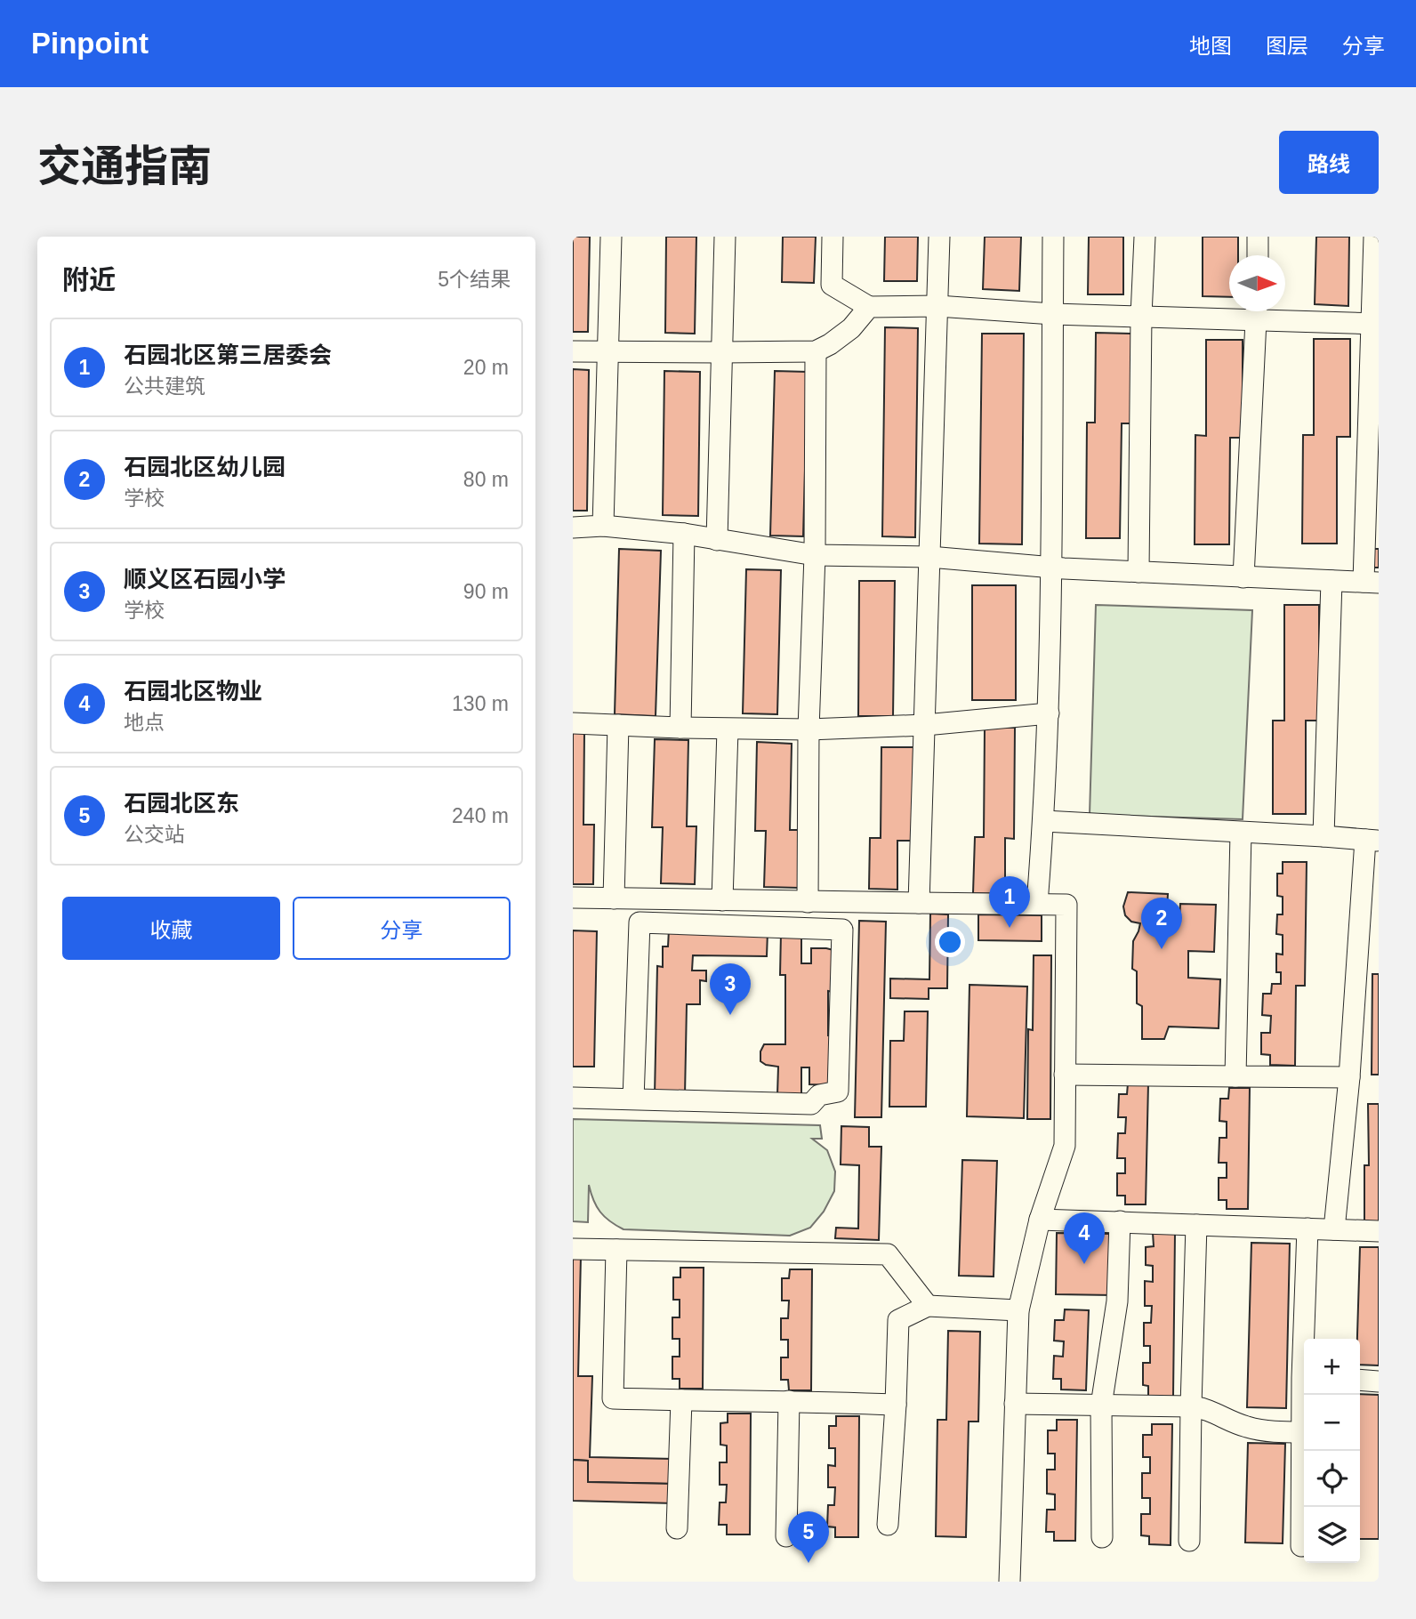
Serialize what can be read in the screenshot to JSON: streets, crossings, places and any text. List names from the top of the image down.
{
  "north": "right",
  "page": {
    "header": "Pinpoint",
    "nav": ["地图", "图层", "分享"],
    "title": "交通指南",
    "buttons": [
      "路线",
      ["收藏", "分享"]
    ],
    "heading": ["附近", "5个结果"],
    "list": [
      {
        "mark": "1",
        "name": "石园北区第三居委会",
        "note": "公共建筑",
        "value": "20 m"
      },
      {
        "mark": "2",
        "name": "石园北区幼儿园",
        "note": "学校",
        "value": "80 m"
      },
      {
        "mark": "3",
        "name": "顺义区石园小学",
        "note": "学校",
        "value": "90 m"
      },
      {
        "mark": "4",
        "name": "石园北区物业",
        "note": "地点",
        "value": "130 m"
      },
      {
        "mark": "5",
        "name": "石园北区东",
        "note": "公交站",
        "value": "240 m"
      }
    ],
    "pins": [
      "1",
      "2",
      "3",
      "4",
      "5"
    ],
    "map_buttons": ["+", "−"]
  }
}
